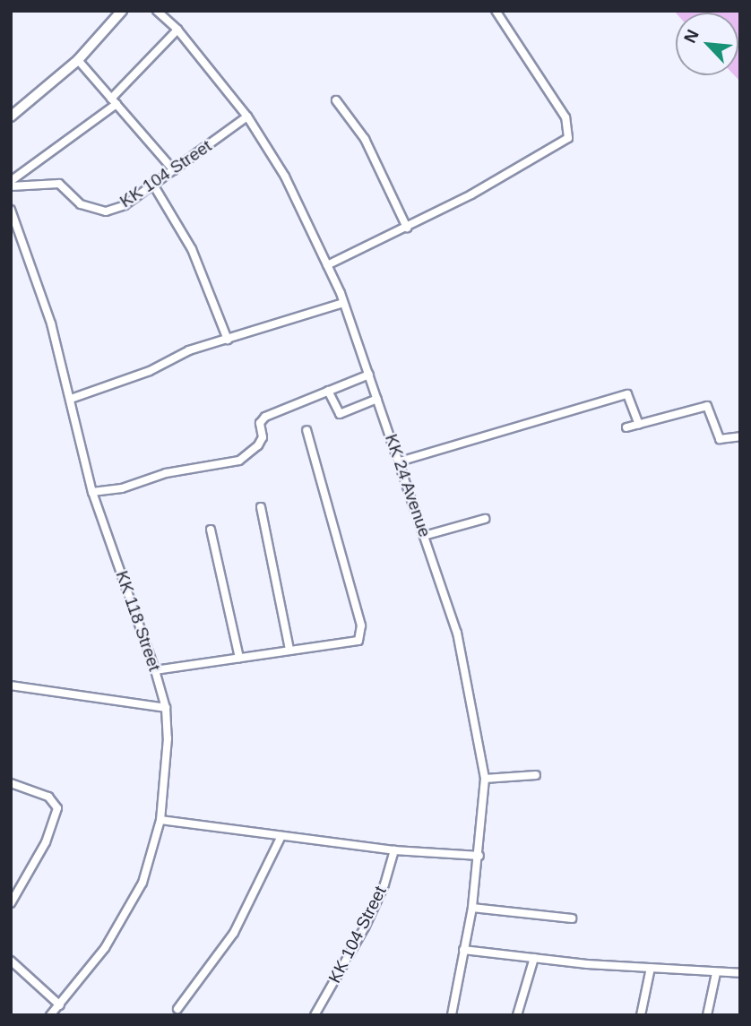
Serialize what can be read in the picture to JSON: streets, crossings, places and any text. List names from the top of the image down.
{
  "streets": {
    "street": ["KK 104 Street", "KK 24 Avenue", "KK 118 Street"]
  },
  "crossings": [
    ["KK 104 Street", "KK 24 Avenue"]
  ],
  "north": "top left"
}
